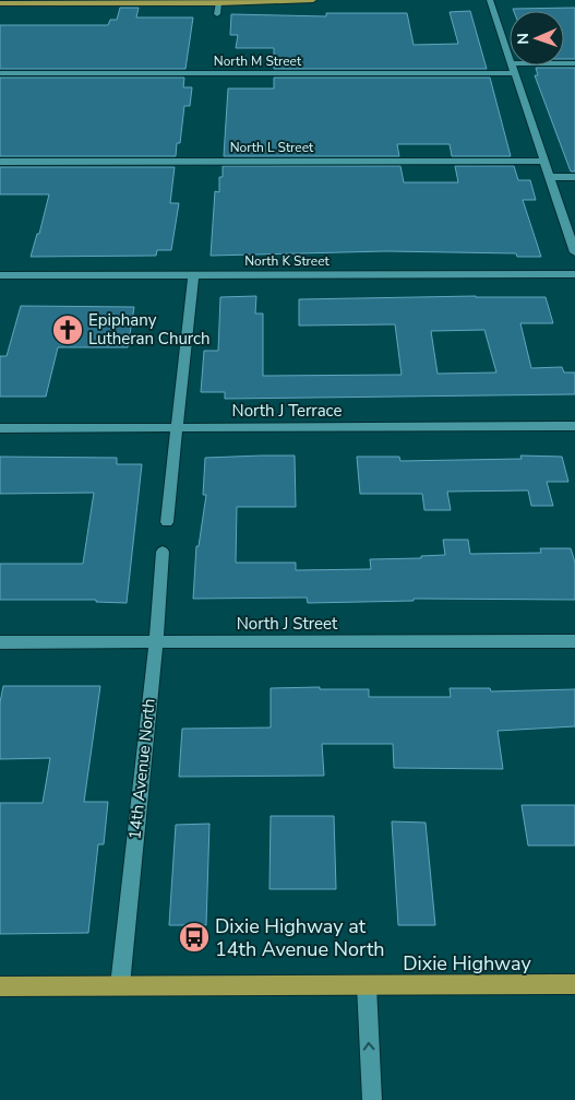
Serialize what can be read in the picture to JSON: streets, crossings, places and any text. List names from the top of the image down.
{
  "streets": {
    "main road": ["Dixie Highway"],
    "street": [
      "North M Street",
      "North L Street",
      "North K Street",
      "North J Terrace",
      "North J Street",
      "14th Avenue North"
    ]
  },
  "crossings": [
    ["North J Street", "14th Avenue North"],
    ["14th Avenue North", "Dixie Highway"]
  ],
  "places": {
    "church": ["Epiphany Lutheran Church"],
    "bus stop": ["Dixie Highway at 14th Avenue North"]
  },
  "north": "left"
}
